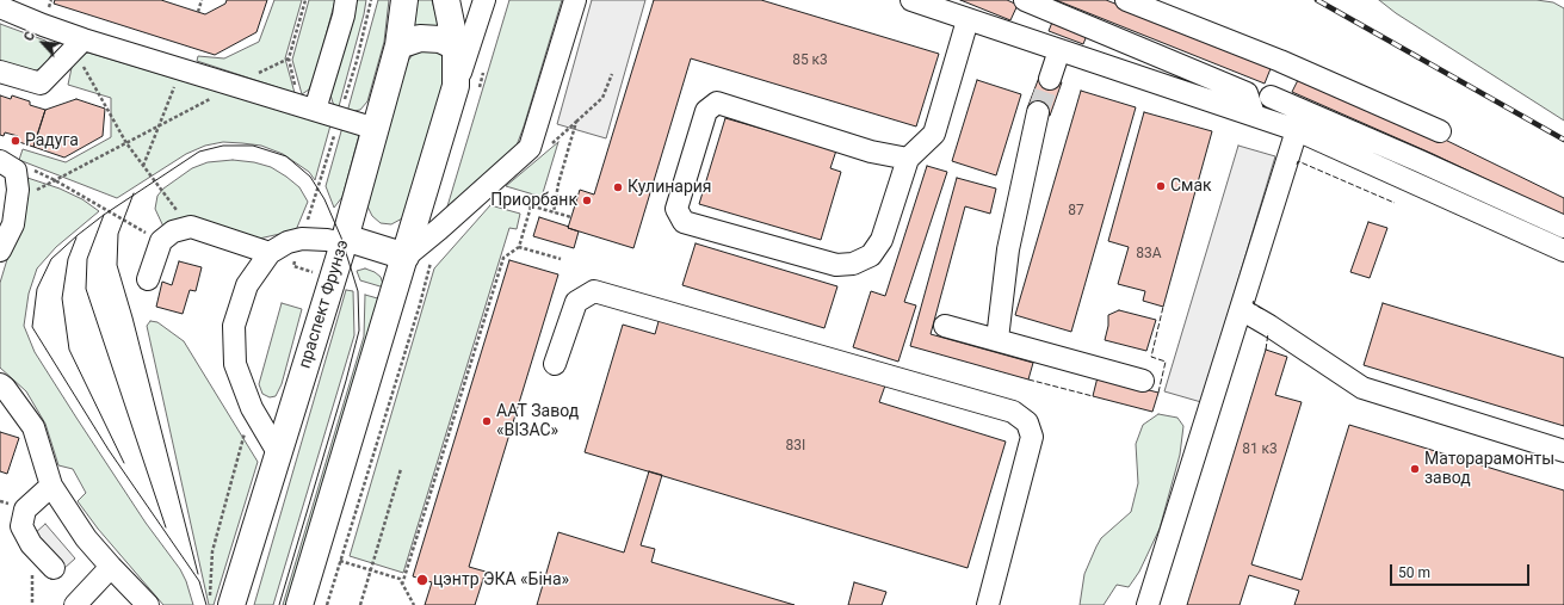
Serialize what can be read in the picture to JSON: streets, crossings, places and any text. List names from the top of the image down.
{
  "streets": {
    "main road": ["праспект Фрунзэ"]
  },
  "places": [
    "Радуга",
    "Смак",
    "Кулинария",
    "Приорбанк",
    "ААТ Завод «ВІЗАС»",
    "Маторарамонты завод",
    "цэнтр ЭКА «Біна»"
  ],
  "house_numbers": [
    "85 к3",
    "87",
    "83А",
    "83І",
    "81 к3"
  ],
  "scale_bar": "50 m",
  "north": "top left"
}
